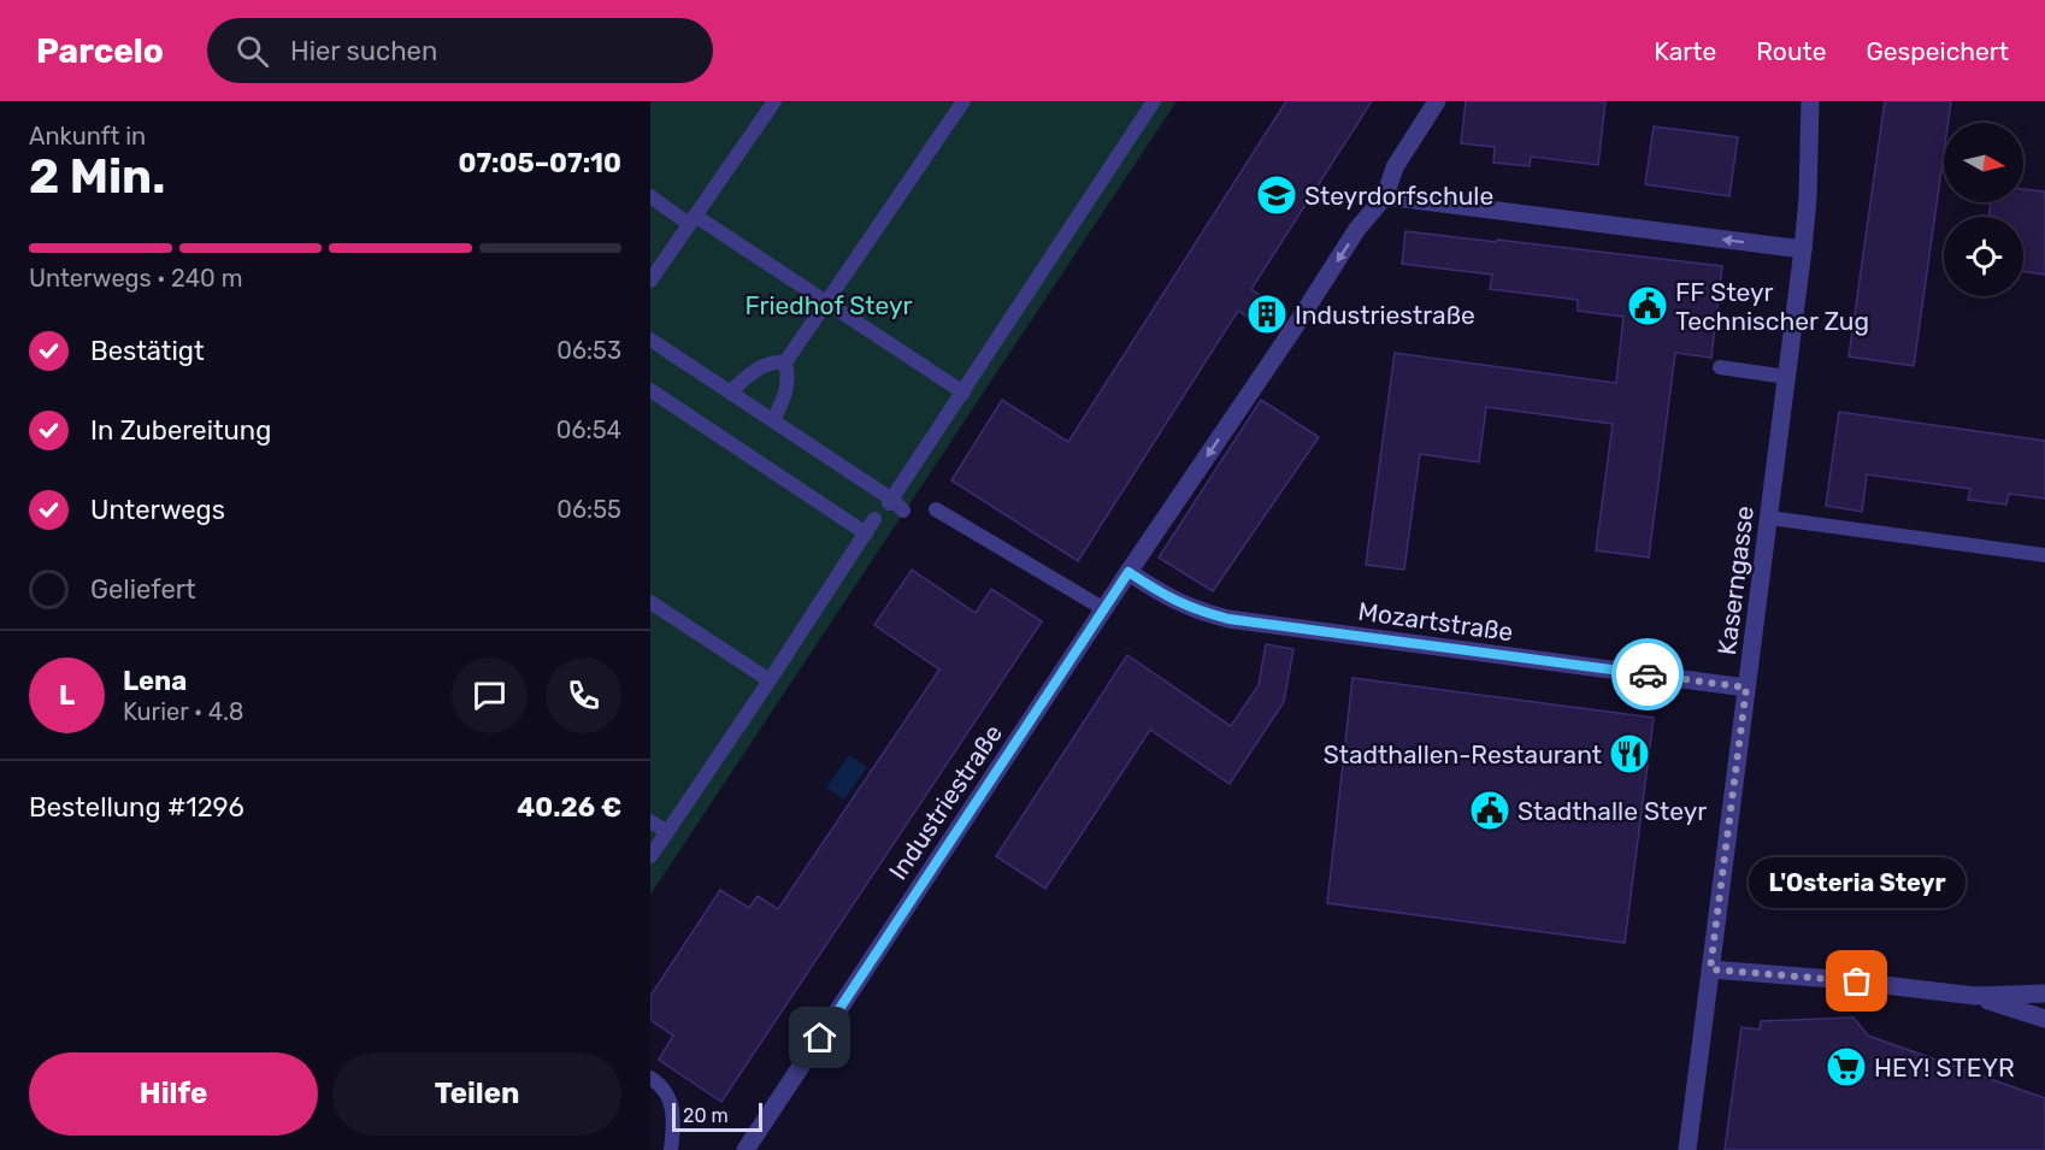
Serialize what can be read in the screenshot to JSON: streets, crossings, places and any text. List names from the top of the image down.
{
  "streets": {
    "street": ["Kaserngasse", "Mozartstraße", "Industriestraße"]
  },
  "crossings": [
    ["Kaserngasse", "Mozartstraße"],
    ["Mozartstraße", "Industriestraße"]
  ],
  "one_way": ["Industriestraße"],
  "parks": ["Friedhof Steyr"],
  "places": {
    "school or university": ["Steyrdorfschule"],
    "public building": ["FF Steyr Technischer Zug", "Stadthalle Steyr"],
    "building": ["Industriestraße"],
    "restaurant": ["Stadthallen-Restaurant"],
    "other": ["L'Osteria Steyr"],
    "supermarket": ["HEY! STEYR"]
  },
  "scale_bar": "20 m",
  "north": "right",
  "page": {
    "header": "Parcelo",
    "search": "Hier suchen",
    "nav": ["Karte", "Route", "Gespeichert"],
    "heading": ["2 Min.", "Ankunft in", "07:05–07:10"],
    "panel": [
      "Lena",
      "Kurier · 4.8",
      "Bestellung #1296",
      "40.26 €"
    ],
    "bar": "Unterwegs · 240 m",
    "list": [
      ["Bestätigt", "06:53"],
      ["In Zubereitung", "06:54"],
      ["Unterwegs", "06:55"],
      "Geliefert"
    ],
    "round": "L",
    "bubble": "L'Osteria Steyr",
    "buttons": ["Hilfe", "Teilen"],
    "scale": "20 m"
  }
}
